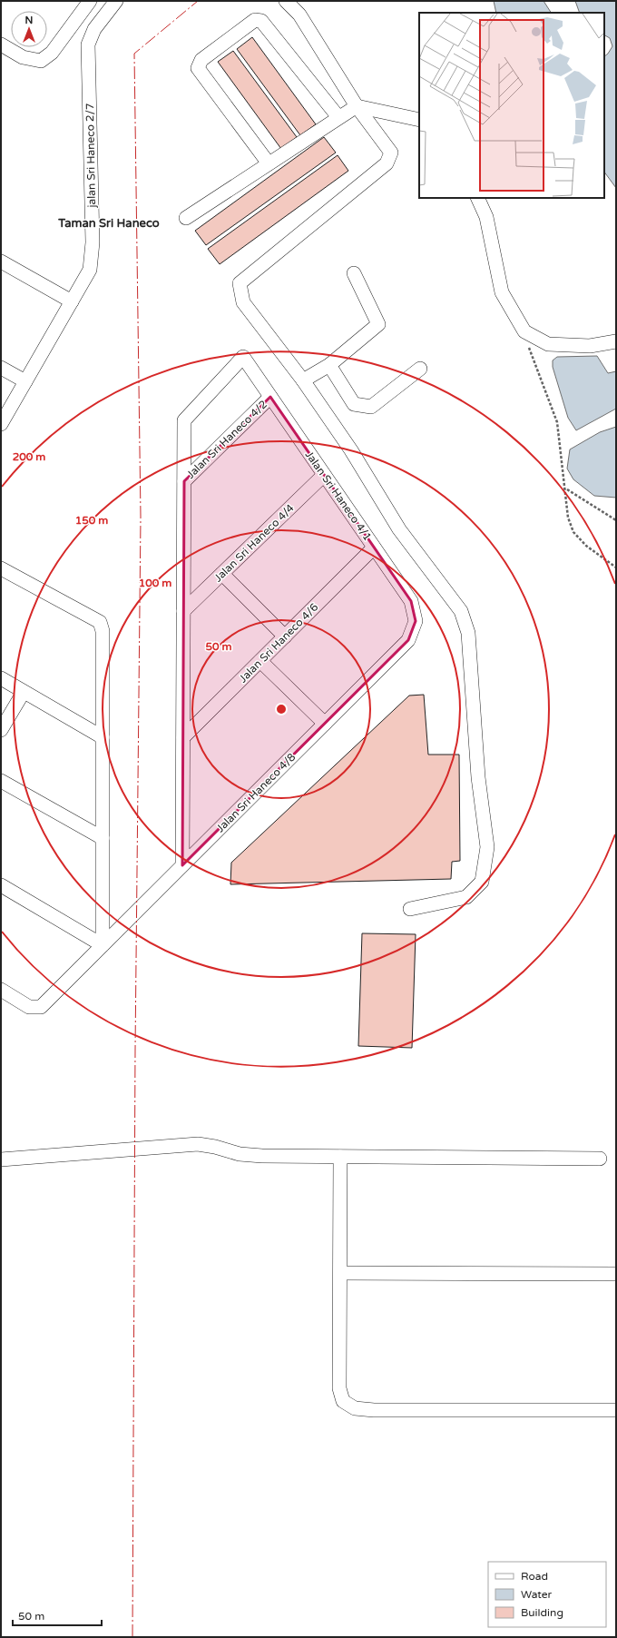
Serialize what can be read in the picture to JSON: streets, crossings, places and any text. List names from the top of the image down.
{
  "streets": {
    "street": [
      "jalan Sri Haneco 2/7",
      "Jalan Sri Haneco 4/2",
      "Jalan Sri Haneco 4/1",
      "Jalan Sri Haneco 4/4",
      "Jalan Sri Haneco 4/6",
      "Jalan Sri Haneco 4/8"
    ]
  },
  "crossings": [
    ["Jalan Sri Haneco 4/2", "Jalan Sri Haneco 4/1"],
    ["Jalan Sri Haneco 4/1", "Jalan Sri Haneco 4/4"],
    ["Jalan Sri Haneco 4/1", "Jalan Sri Haneco 4/6"],
    ["Jalan Sri Haneco 4/1", "Jalan Sri Haneco 4/8"]
  ],
  "districts": ["Taman Sri Haneco"],
  "legend": ["Road", "Water", "Building"],
  "scale_bar": "50 m",
  "north": "top",
  "rings": [
    "200 m",
    "150 m",
    "100 m",
    "50 m"
  ]
}
